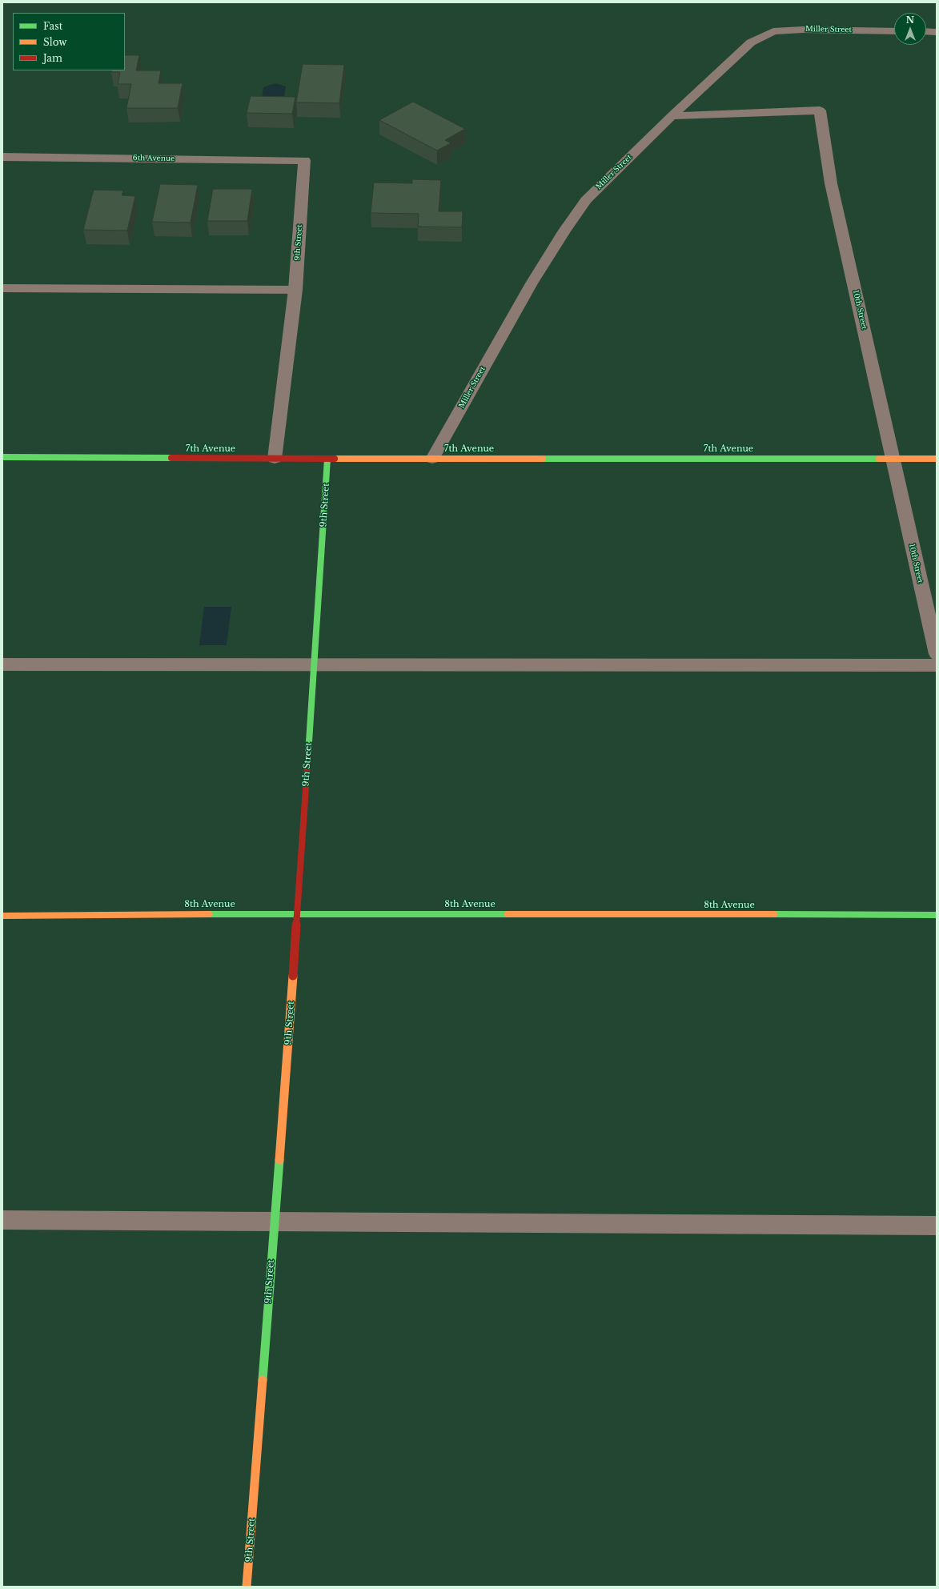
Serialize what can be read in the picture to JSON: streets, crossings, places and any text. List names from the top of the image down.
{
  "streets": {
    "street": [
      "Miller Street",
      "6th Avenue",
      "9th Street",
      "10th Street",
      "7th Avenue",
      "8th Avenue"
    ]
  },
  "crossings": [
    ["Miller Street", "10th Street"],
    ["Miller Street", "7th Avenue"],
    ["6th Avenue", "9th Street"],
    ["9th Street", "7th Avenue"],
    ["9th Street", "8th Avenue"],
    ["10th Street", "7th Avenue"]
  ],
  "legend": ["Fast", "Slow", "Jam"],
  "north": "top"
}
